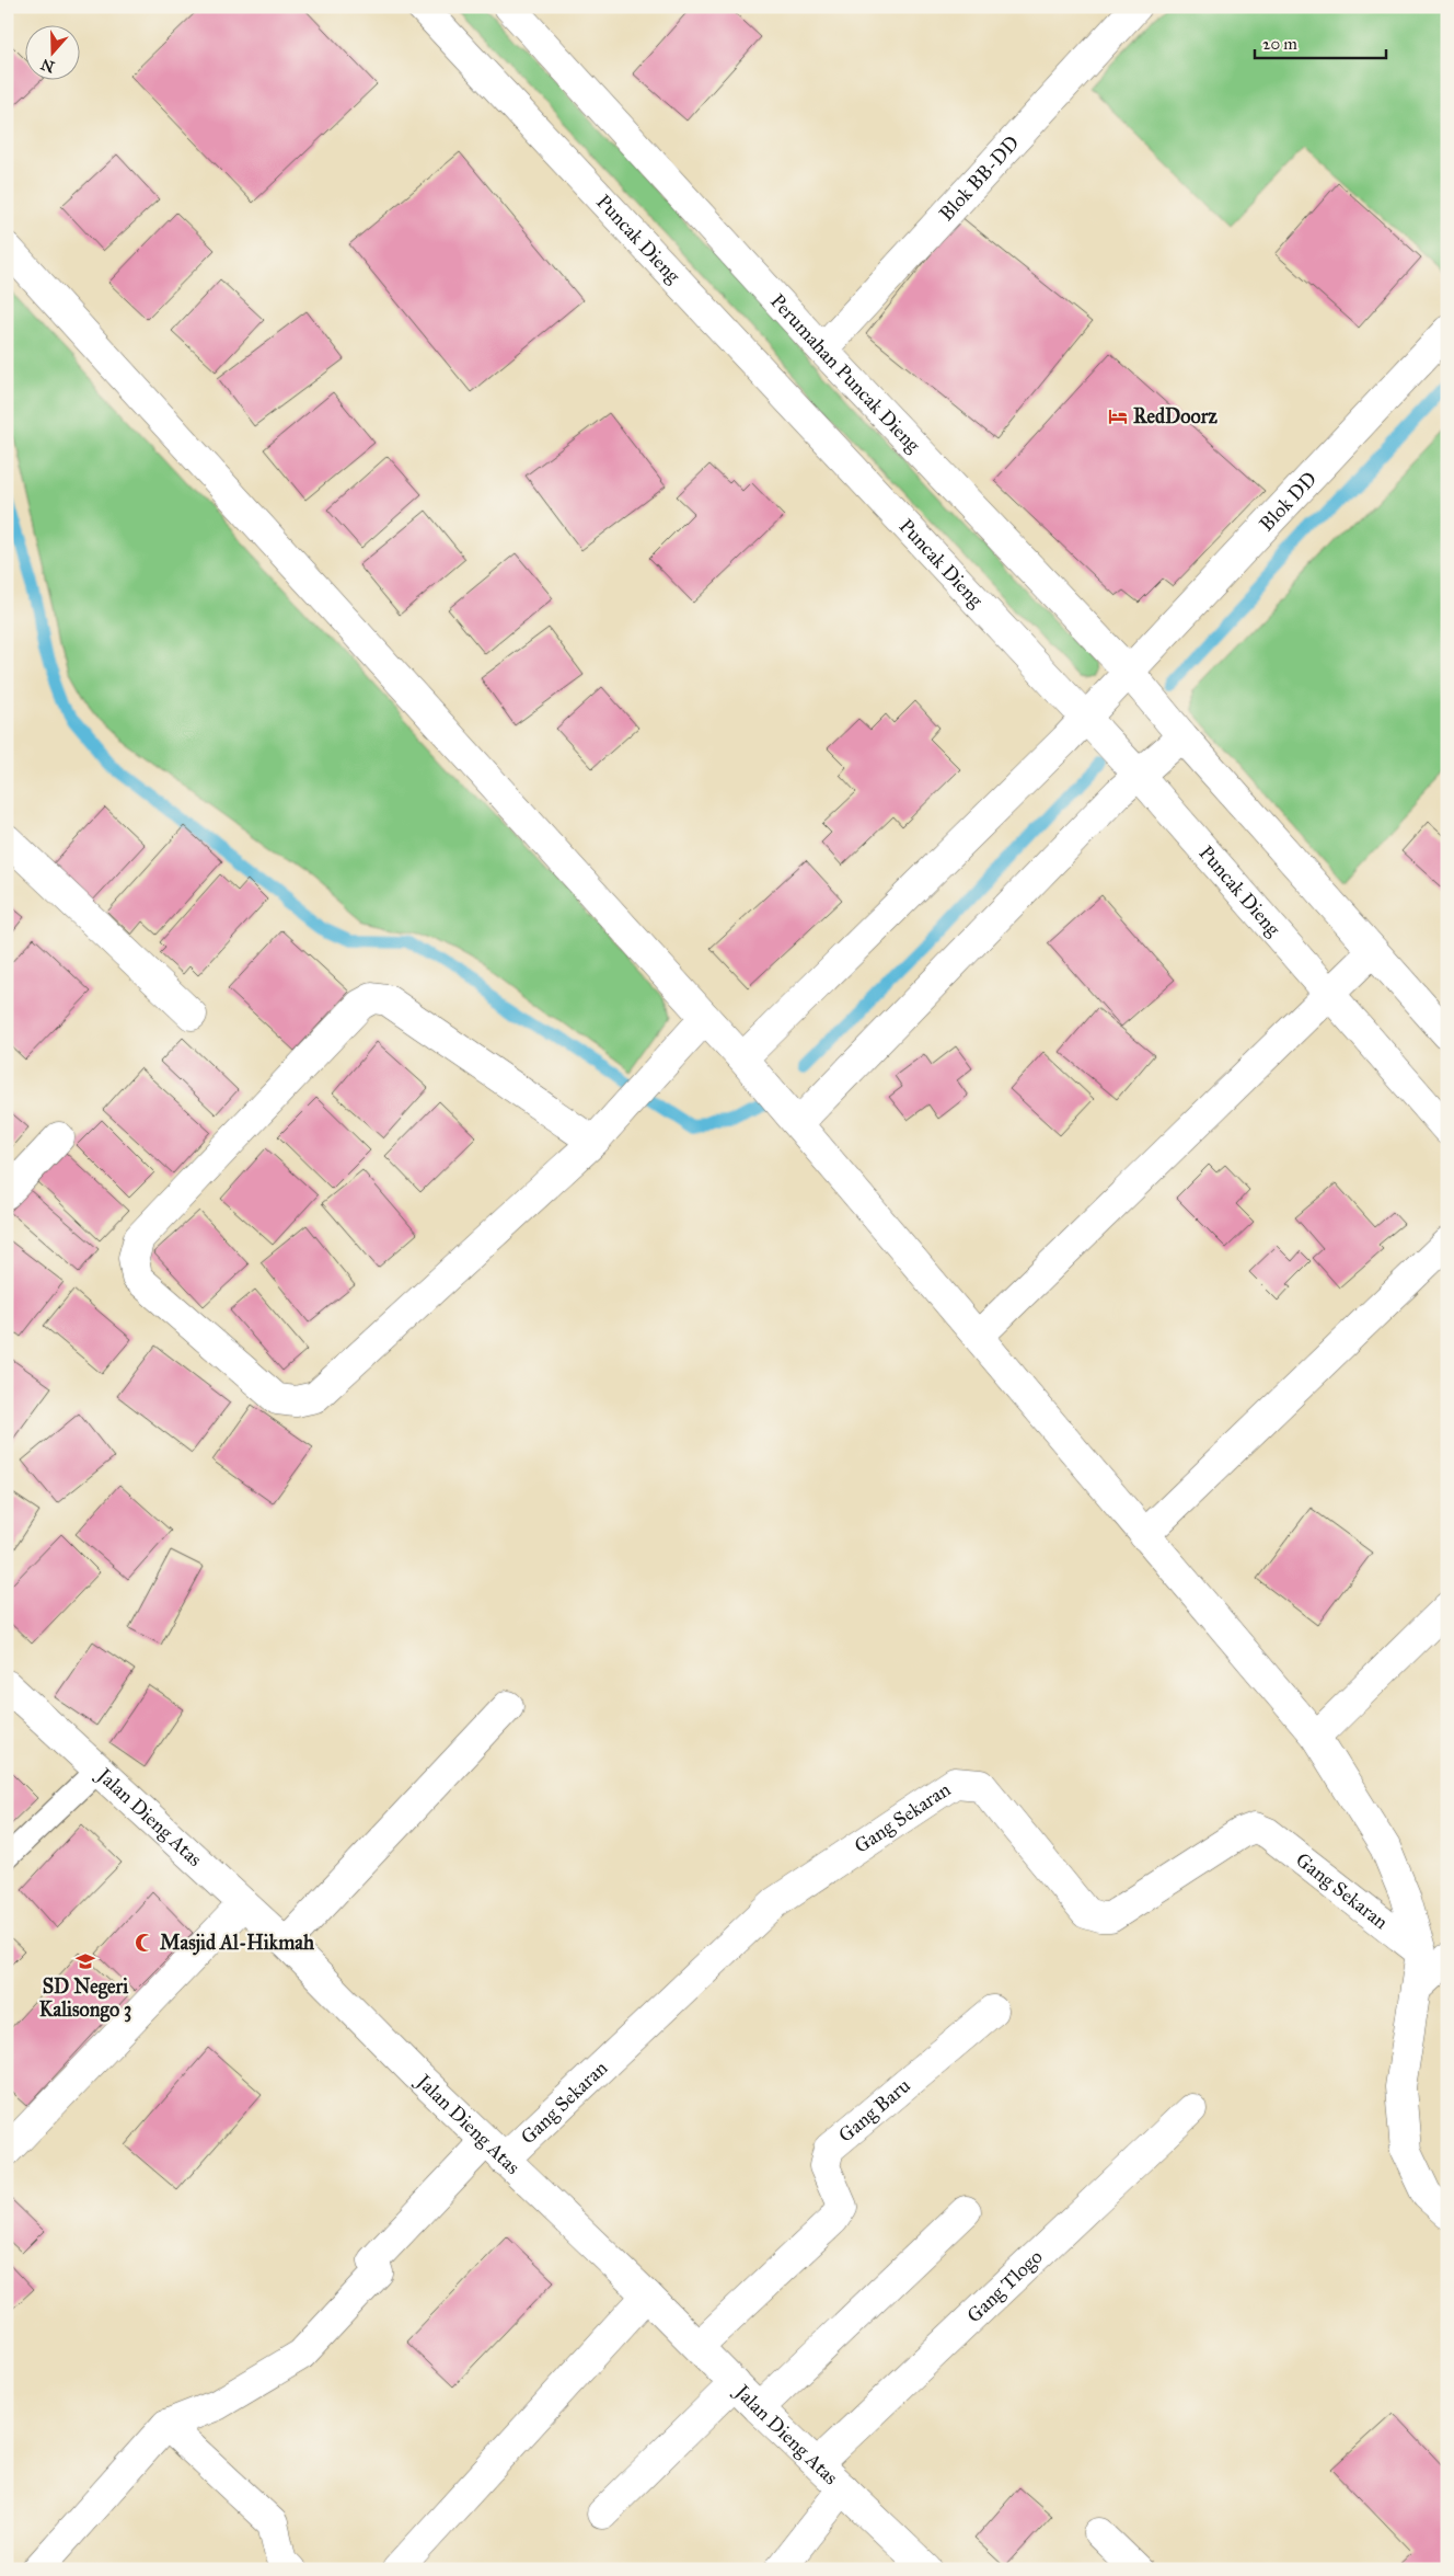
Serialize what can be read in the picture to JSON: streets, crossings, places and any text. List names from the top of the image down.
{
  "streets": {
    "street": [
      "Blok BB-DD",
      "Puncak Dieng",
      "Perumahan Puncak Dieng",
      "Blok DD",
      "Jalan Dieng Atas",
      "Gang Sekaran",
      "Gang Baru",
      "Gang Tlogo"
    ]
  },
  "crossings": [
    ["Blok BB-DD", "Perumahan Puncak Dieng"],
    ["Puncak Dieng", "Blok DD"],
    ["Perumahan Puncak Dieng", "Blok DD"],
    ["Jalan Dieng Atas", "Gang Sekaran"],
    ["Jalan Dieng Atas", "Gang Baru"],
    ["Jalan Dieng Atas", "Gang Tlogo"]
  ],
  "places": {
    "hotel": ["RedDoorz"],
    "mosque": ["Masjid Al-Hikmah"],
    "school or university": ["SD Negeri Kalisongo 3"]
  },
  "scale_bar": "20 m",
  "north": "bottom"
}
